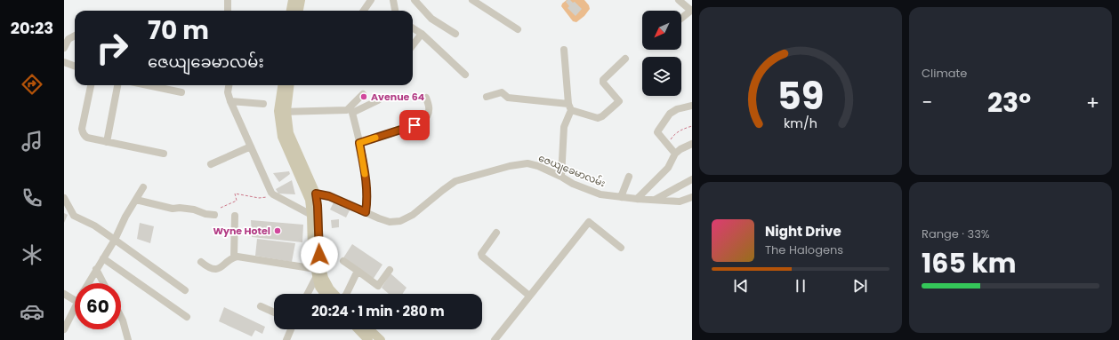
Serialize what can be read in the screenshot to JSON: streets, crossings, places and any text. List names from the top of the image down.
{
  "streets": {
    "street": ["ဇေယျခေမာလမ်း"]
  },
  "places": ["Avenue 64", "Wyne Hotel"],
  "north": "bottom left",
  "page": {
    "tabs": "20:23",
    "tile": [
      "Climate",
      ["Range · 33%", "165 km"]
    ],
    "turn": ["70 m", "ဇေယျခေမာလမ်း"],
    "heat": ["−", "23°", "+"],
    "song": ["Night Drive", "The Halogens"],
    "limit": "60",
    "trip": "20:24 · 1 min · 280 m",
    "gauge": ["59", "km/h"]
  }
}
